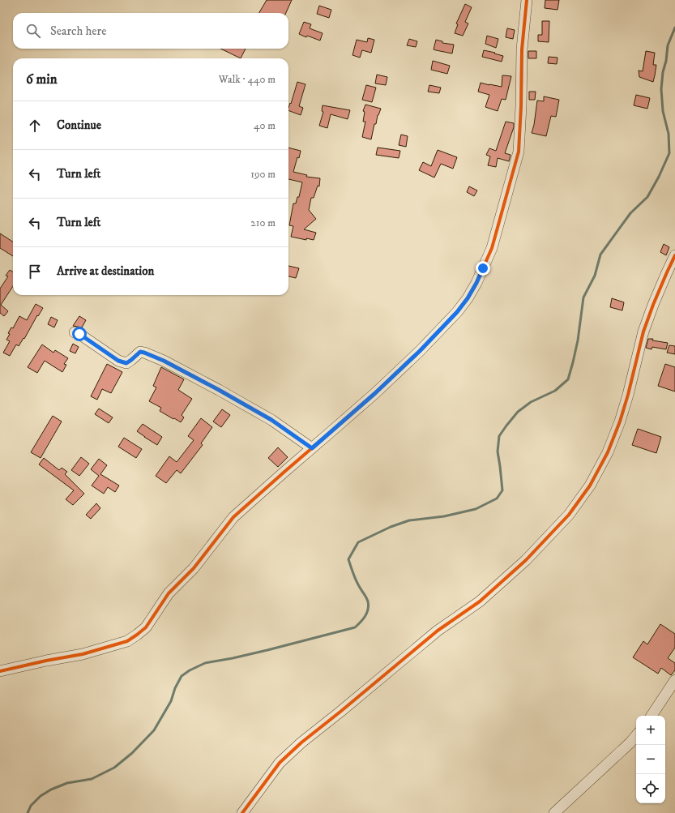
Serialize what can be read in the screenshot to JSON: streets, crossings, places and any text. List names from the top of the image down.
{
  "page": {
    "search": "Search here",
    "heading": ["6 min", "Walk · 440 m"],
    "list": [
      ["Continue", "40 m"],
      ["Turn left", "190 m"],
      ["Turn left", "210 m"],
      "Arrive at destination"
    ],
    "map_buttons": ["+", "−"]
  }
}
